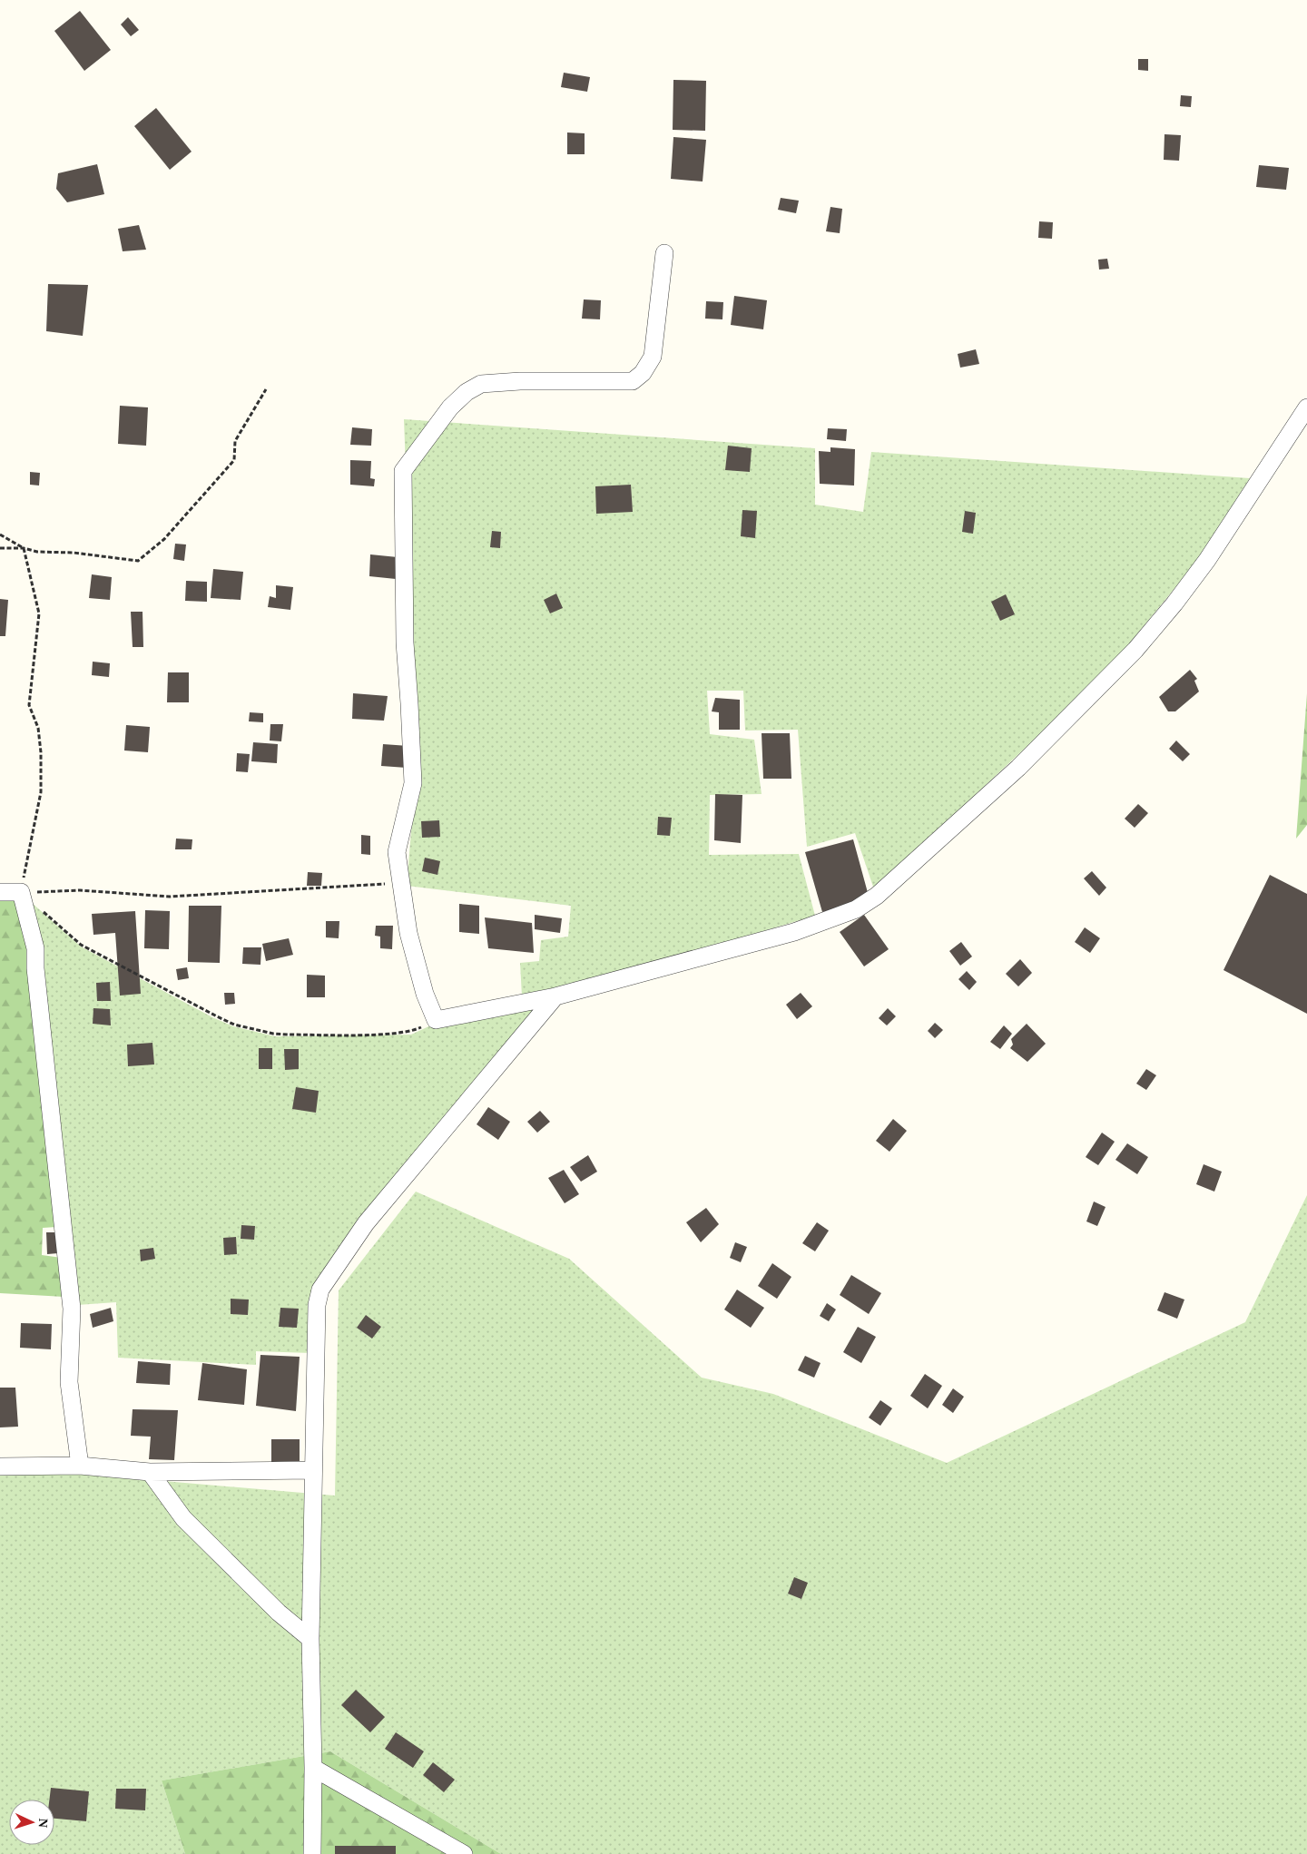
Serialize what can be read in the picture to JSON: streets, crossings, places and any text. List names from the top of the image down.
{
  "north": "right"
}
